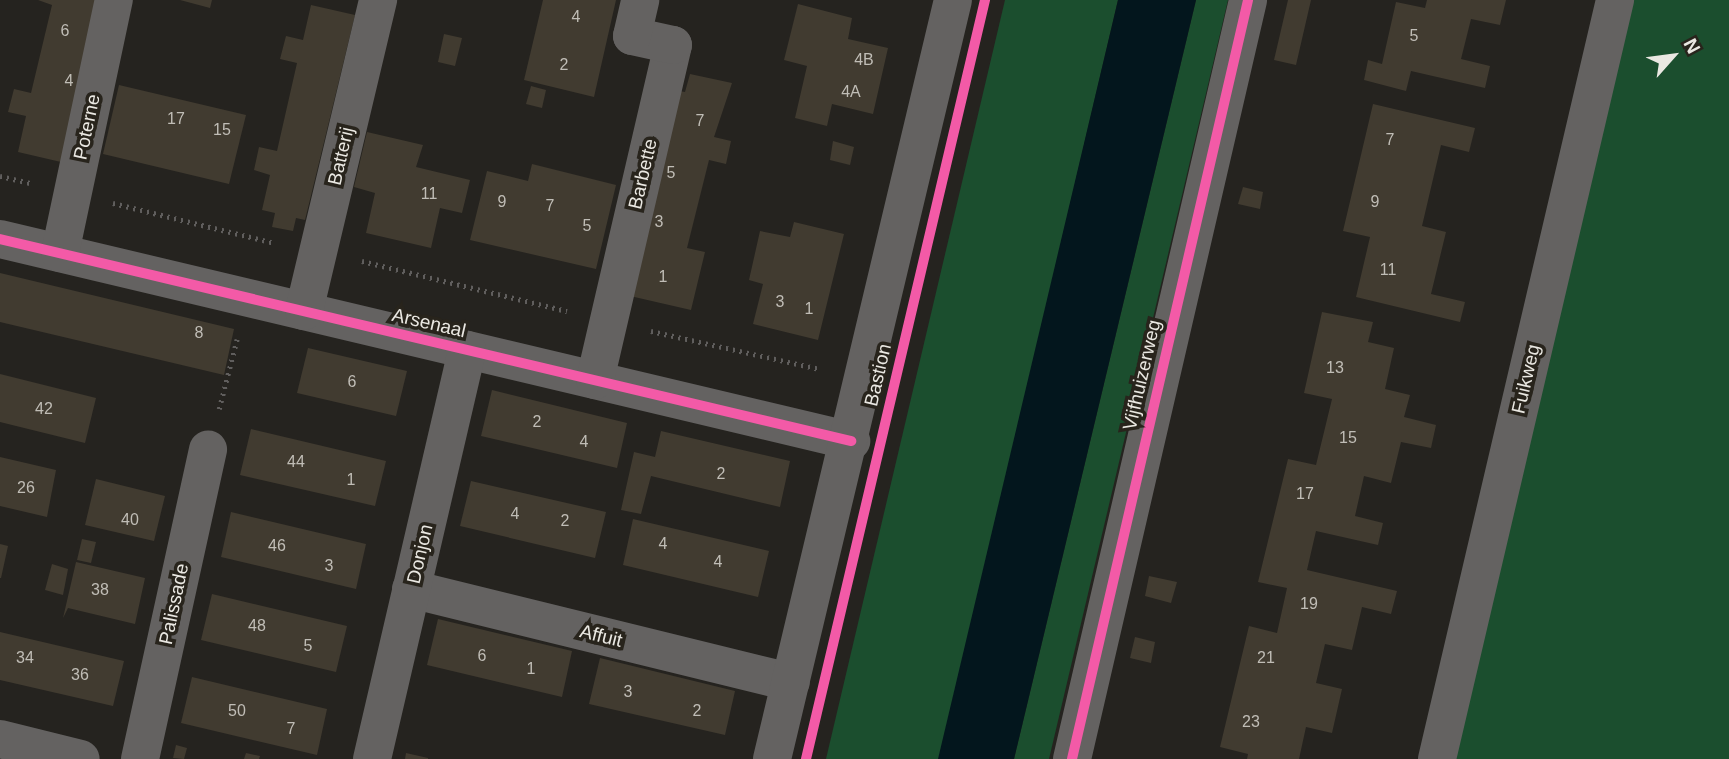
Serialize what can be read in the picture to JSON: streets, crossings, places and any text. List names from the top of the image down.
{
  "streets": {
    "street": [
      "Poterne",
      "Batterij",
      "Barbette",
      "Arsenaal",
      "Bastion",
      "Vijfhuizerweg",
      "Fuikweg",
      "Donjon",
      "Palissade",
      "Affuit"
    ]
  },
  "crossings": [
    ["Poterne", "Arsenaal"],
    ["Batterij", "Arsenaal"],
    ["Barbette", "Arsenaal"],
    ["Arsenaal", "Bastion"],
    ["Arsenaal", "Donjon"],
    ["Bastion", "Affuit"],
    ["Donjon", "Affuit"]
  ],
  "house_numbers": [
    "4",
    "6",
    "5",
    "4B",
    "2",
    "4",
    "4A",
    "17",
    "7",
    "15",
    "7",
    "5",
    "11",
    "9",
    "9",
    "7",
    "3",
    "5",
    "11",
    "1",
    "3",
    "1",
    "8",
    "13",
    "6",
    "42",
    "2",
    "15",
    "4",
    "44",
    "2",
    "1",
    "26",
    "17",
    "4",
    "40",
    "2",
    "4",
    "46",
    "4",
    "3",
    "38",
    "19",
    "48",
    "5",
    "6",
    "34",
    "21",
    "1",
    "36",
    "3",
    "50",
    "2",
    "23",
    "7"
  ],
  "north": "top right"
}
